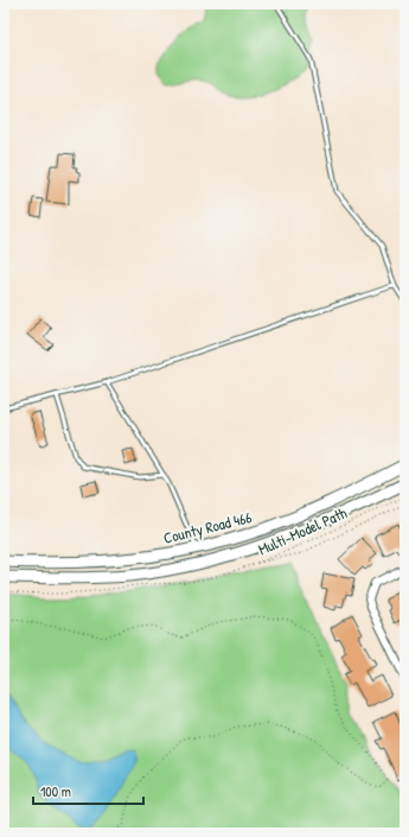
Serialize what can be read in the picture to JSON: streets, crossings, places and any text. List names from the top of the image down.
{
  "streets": {
    "main road": ["County Road 466"],
    "path": ["Multi-Model Path"]
  },
  "scale_bar": "100 m"
}
